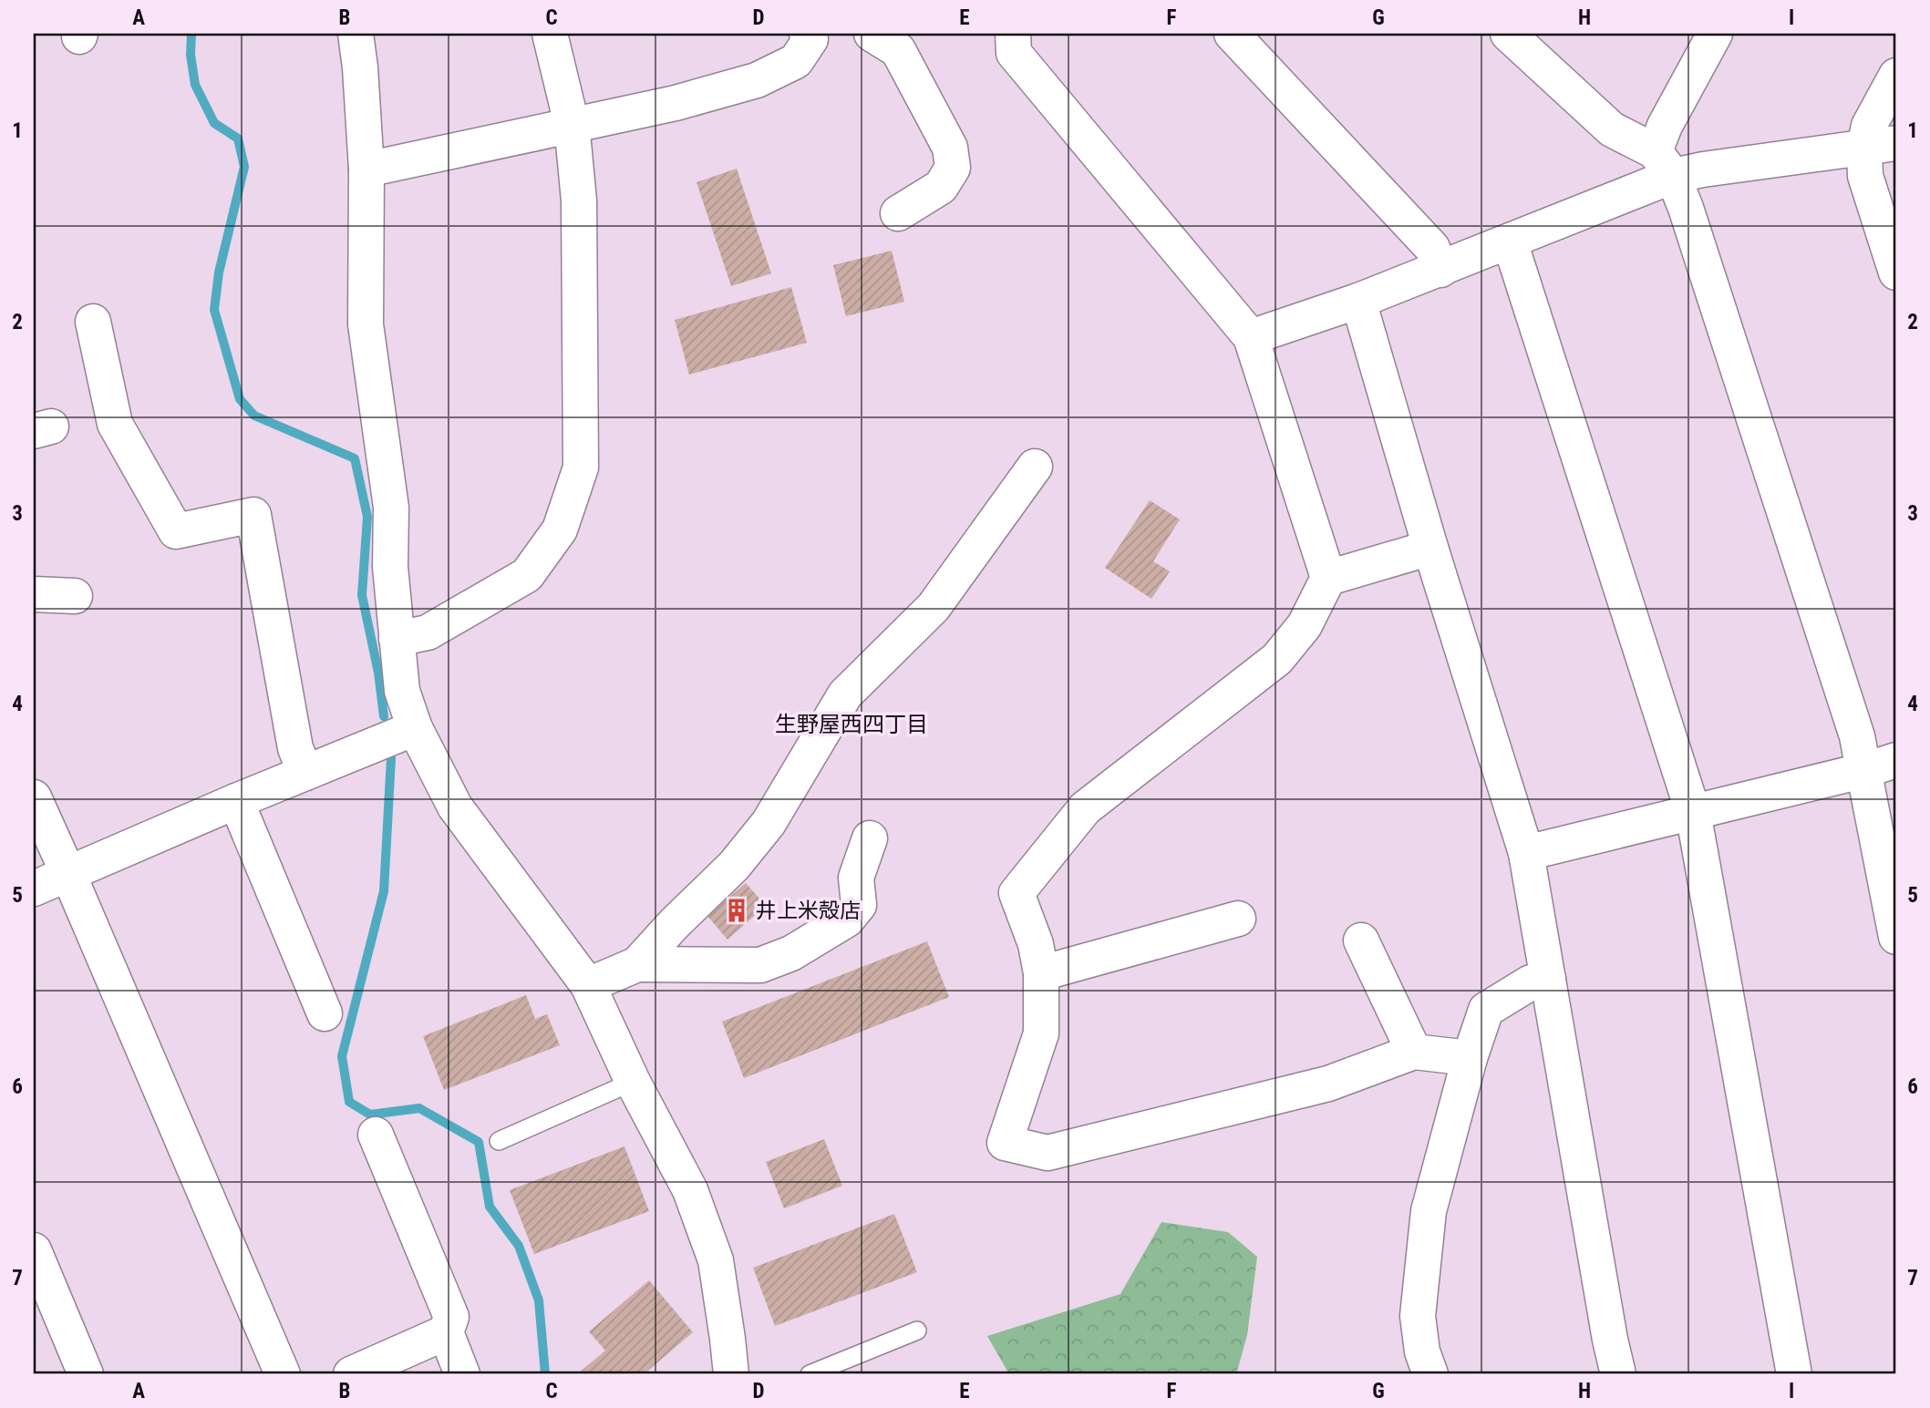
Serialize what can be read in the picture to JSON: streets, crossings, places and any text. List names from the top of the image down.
{
  "districts": ["生野屋西四丁目"],
  "places": {
    "building": ["井上米殻店"]
  },
  "grid": {
    "columns": [
      "A",
      "B",
      "C",
      "D",
      "E",
      "F",
      "G",
      "H",
      "I"
    ],
    "rows": [
      "1",
      "2",
      "3",
      "4",
      "5",
      "6",
      "7"
    ]
  }
}
